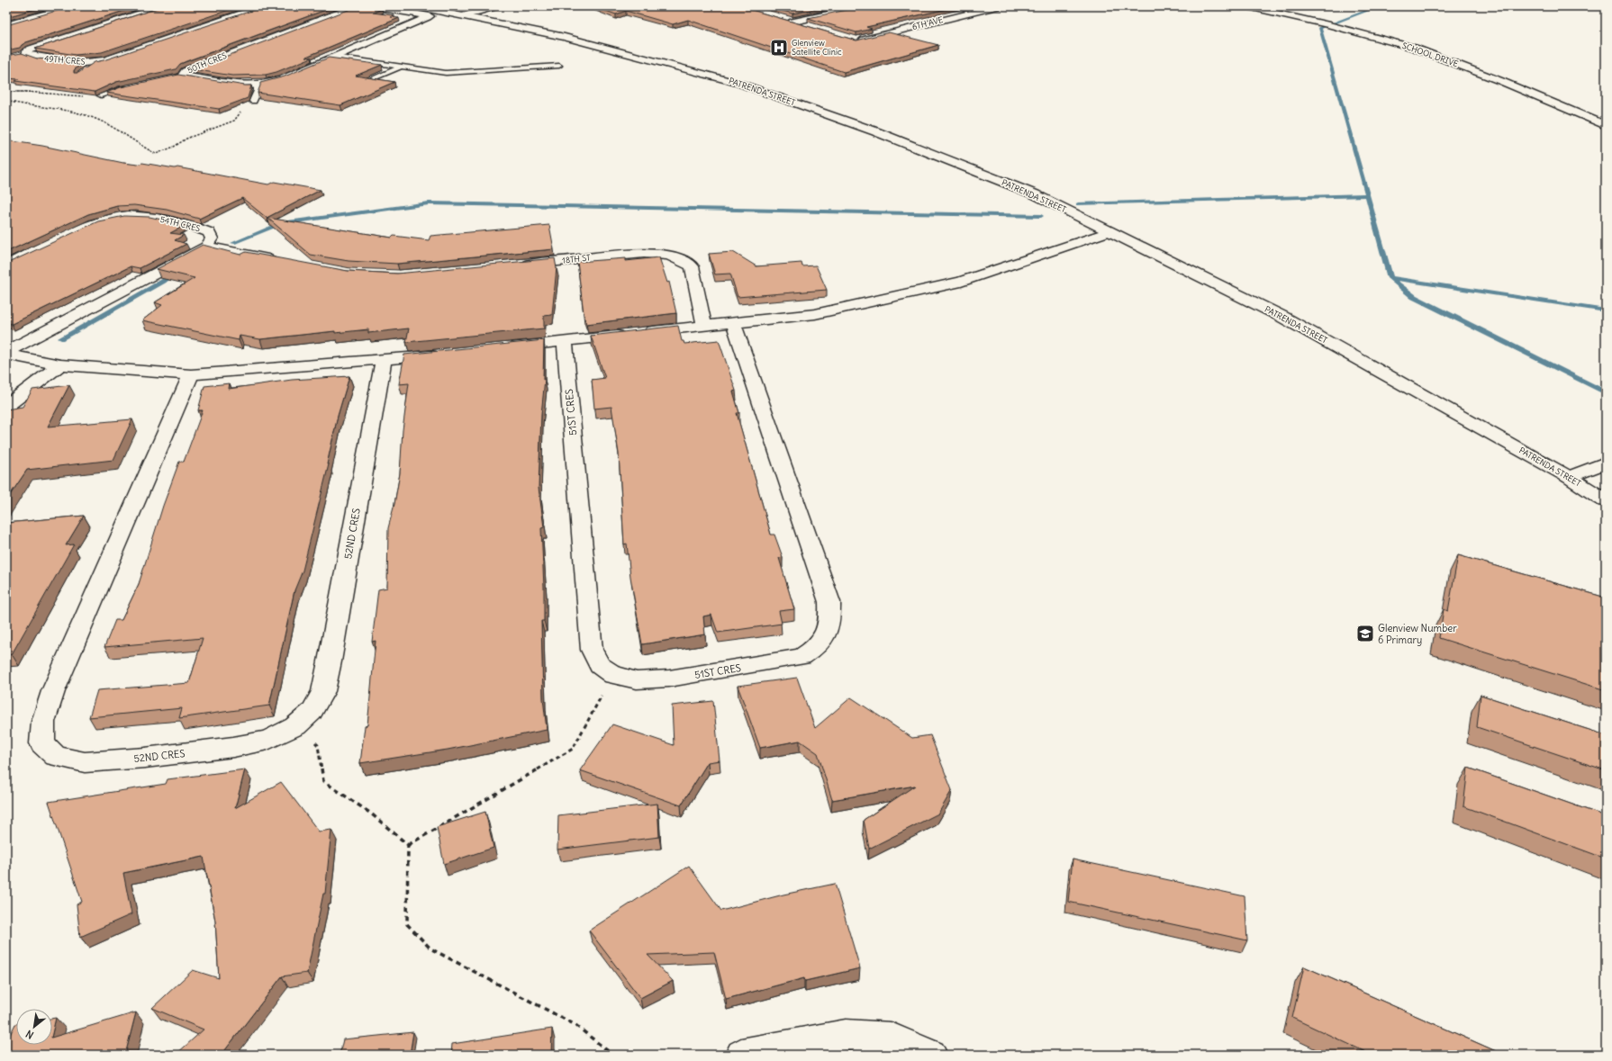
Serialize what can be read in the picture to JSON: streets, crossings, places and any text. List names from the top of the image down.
{
  "streets": {
    "street": [
      "6TH AVE",
      "SCHOOL DRIVE",
      "49TH CRES",
      "50TH CRES",
      "PATRENDA STREET",
      "54TH CRES",
      "18TH ST",
      "51ST CRES",
      "52ND CRES"
    ]
  },
  "crossings": [
    ["50TH CRES", "PATRENDA STREET"]
  ],
  "places": {
    "hospital": ["Glenview Satellite Clinic"],
    "school or university": ["Glenview Number 6 Primary"]
  },
  "north": "bottom left"
}
